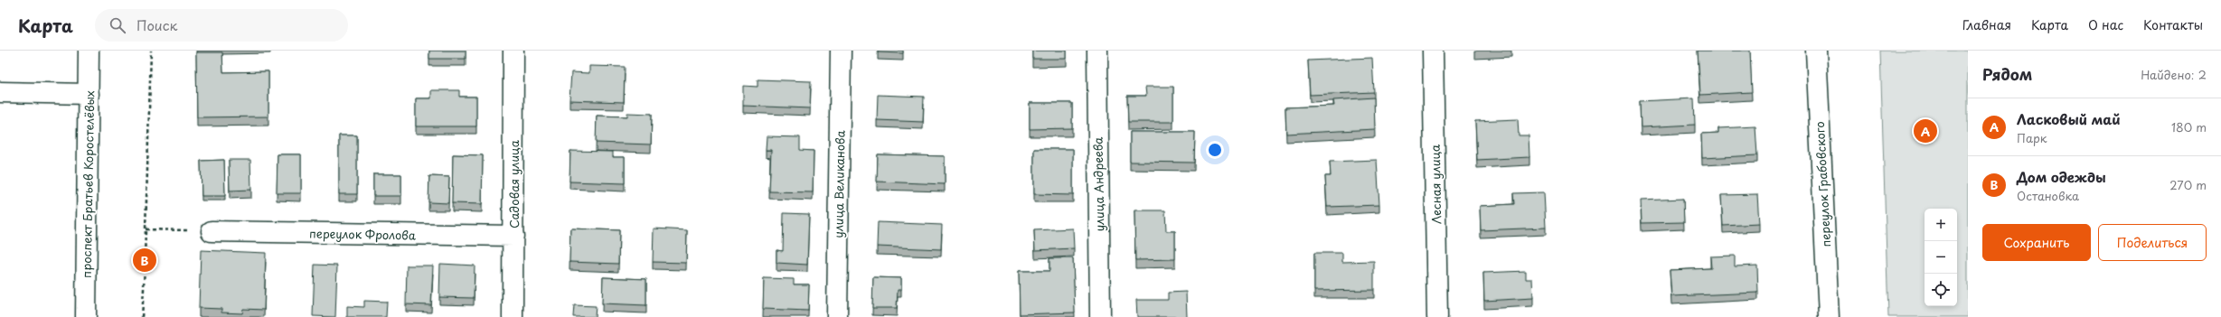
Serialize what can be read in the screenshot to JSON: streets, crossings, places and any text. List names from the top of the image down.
{
  "streets": {
    "street": [
      "проспект Братьев Коростелёвых",
      "Садовая улица",
      "улица Великанова",
      "улица Андреева",
      "Лесная улица",
      "переулок Грабовского",
      "переулок Фролова"
    ]
  },
  "crossings": [
    ["Садовая улица", "переулок Фролова"]
  ],
  "page": {
    "header": "Карта",
    "search": "Поиск",
    "nav": [
      "Главная",
      "Карта",
      "О нас",
      "Контакты"
    ],
    "heading": ["Рядом", "Найдено: 2"],
    "list": [
      {
        "mark": "A",
        "name": "Ласковый май",
        "note": "Парк",
        "value": "180 m"
      },
      {
        "mark": "B",
        "name": "Дом одежды",
        "note": "Остановка",
        "value": "270 m"
      }
    ],
    "pins": ["A", "B"],
    "map_buttons": ["+", "−"],
    "buttons": ["Сохранить", "Поделиться"]
  }
}
